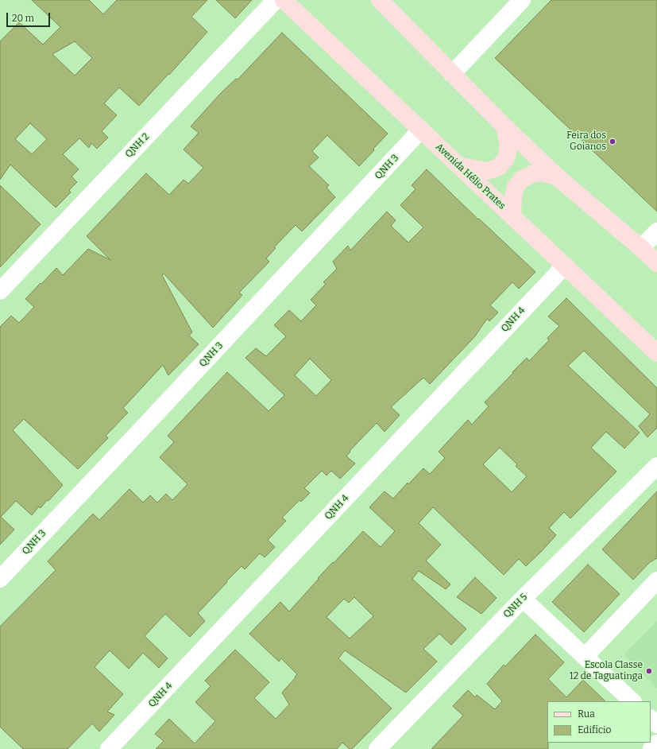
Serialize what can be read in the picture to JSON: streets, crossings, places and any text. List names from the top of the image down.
{
  "streets": {
    "main road": ["Avenida Hélio Prates"],
    "street": [
      "QNH 2",
      "QNH 3",
      "QNH 4",
      "QNH 5"
    ]
  },
  "crossings": [
    ["QNH 3", "Avenida Hélio Prates"],
    ["Avenida Hélio Prates", "QNH 4"]
  ],
  "places": ["Feira dos Goianos", "Escola Classe 12 de Taguatinga"],
  "legend": ["Rua", "Edifício"],
  "scale_bar": "20 m"
}
